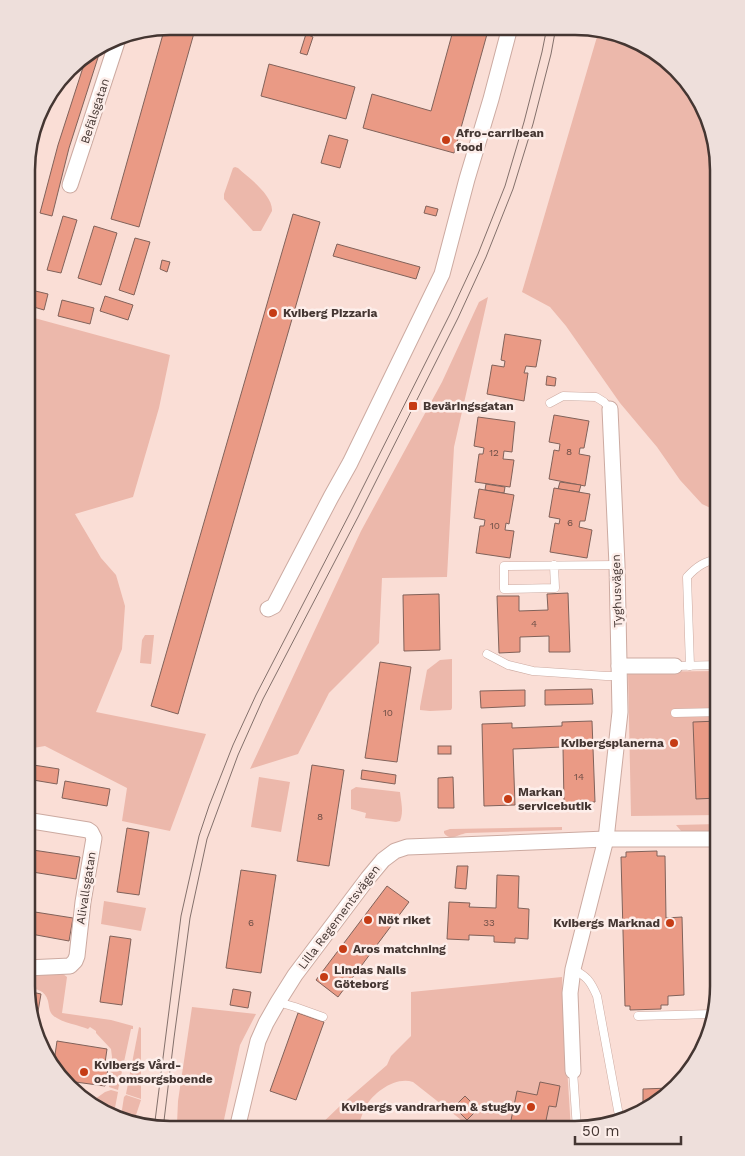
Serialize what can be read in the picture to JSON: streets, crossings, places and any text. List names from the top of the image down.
{
  "streets": {
    "street": [
      "Befälsgatan",
      "Tyghusvägen",
      "Alivallsgatan",
      "Lilla Regementsvägen"
    ]
  },
  "crossings": [
    ["Tyghusvägen", "Lilla Regementsvägen"]
  ],
  "places": {
    "other": [
      "Afro-carribean food",
      "Kviberg Pizzaria",
      "Kvibergsplanerna",
      "Markan servicebutik",
      "Nöt riket",
      "Kvibergs Marknad",
      "Aros matchning",
      "Lindas Nails Göteborg",
      "Kvibergs Vård- och omsorgsboende",
      "Kvibergs vandrarhem & stugby"
    ],
    "transit": ["Beväringsgatan"]
  },
  "house_numbers": [
    "8",
    "12",
    "6",
    "10",
    "4",
    "10",
    "14",
    "8",
    "6",
    "33"
  ],
  "scale_bar": "50 m"
}
